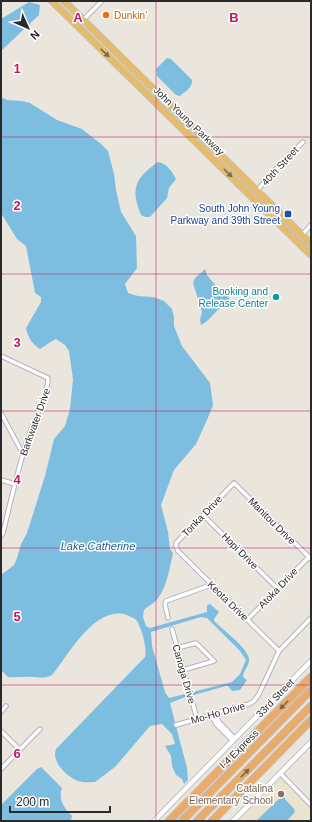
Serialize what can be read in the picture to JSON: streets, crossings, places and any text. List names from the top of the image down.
{
  "streets": {
    "highway": ["John Young Parkway", "I-4 Express"],
    "street": [
      "40th Street",
      "Barkwater Drive",
      "Tonka Drive",
      "Manitou Drive",
      "Hopi Drive",
      "Atoka Drive",
      "Keota Drive",
      "Canoga Drive",
      "33rd Street",
      "Mo-Ho Drive"
    ]
  },
  "crossings": [
    ["John Young Parkway", "40th Street"],
    ["Tonka Drive", "Manitou Drive"],
    ["Tonka Drive", "Hopi Drive"],
    ["Tonka Drive", "Keota Drive"],
    ["Manitou Drive", "Atoka Drive"],
    ["Hopi Drive", "Atoka Drive"],
    ["Atoka Drive", "Keota Drive"],
    ["Keota Drive", "Mo-Ho Drive"],
    ["Canoga Drive", "Mo-Ho Drive"]
  ],
  "water": ["Lake Catherine"],
  "places": {
    "other": ["Dunkin'", "Booking and Release Center", "Catalina Elementary School"],
    "transit": ["South John Young Parkway and 39th Street"]
  },
  "scale_bar": "200 m",
  "north": "bottom right",
  "grid": {
    "columns": ["A", "B"],
    "rows": [
      "1",
      "2",
      "3",
      "4",
      "5",
      "6"
    ]
  }
}
